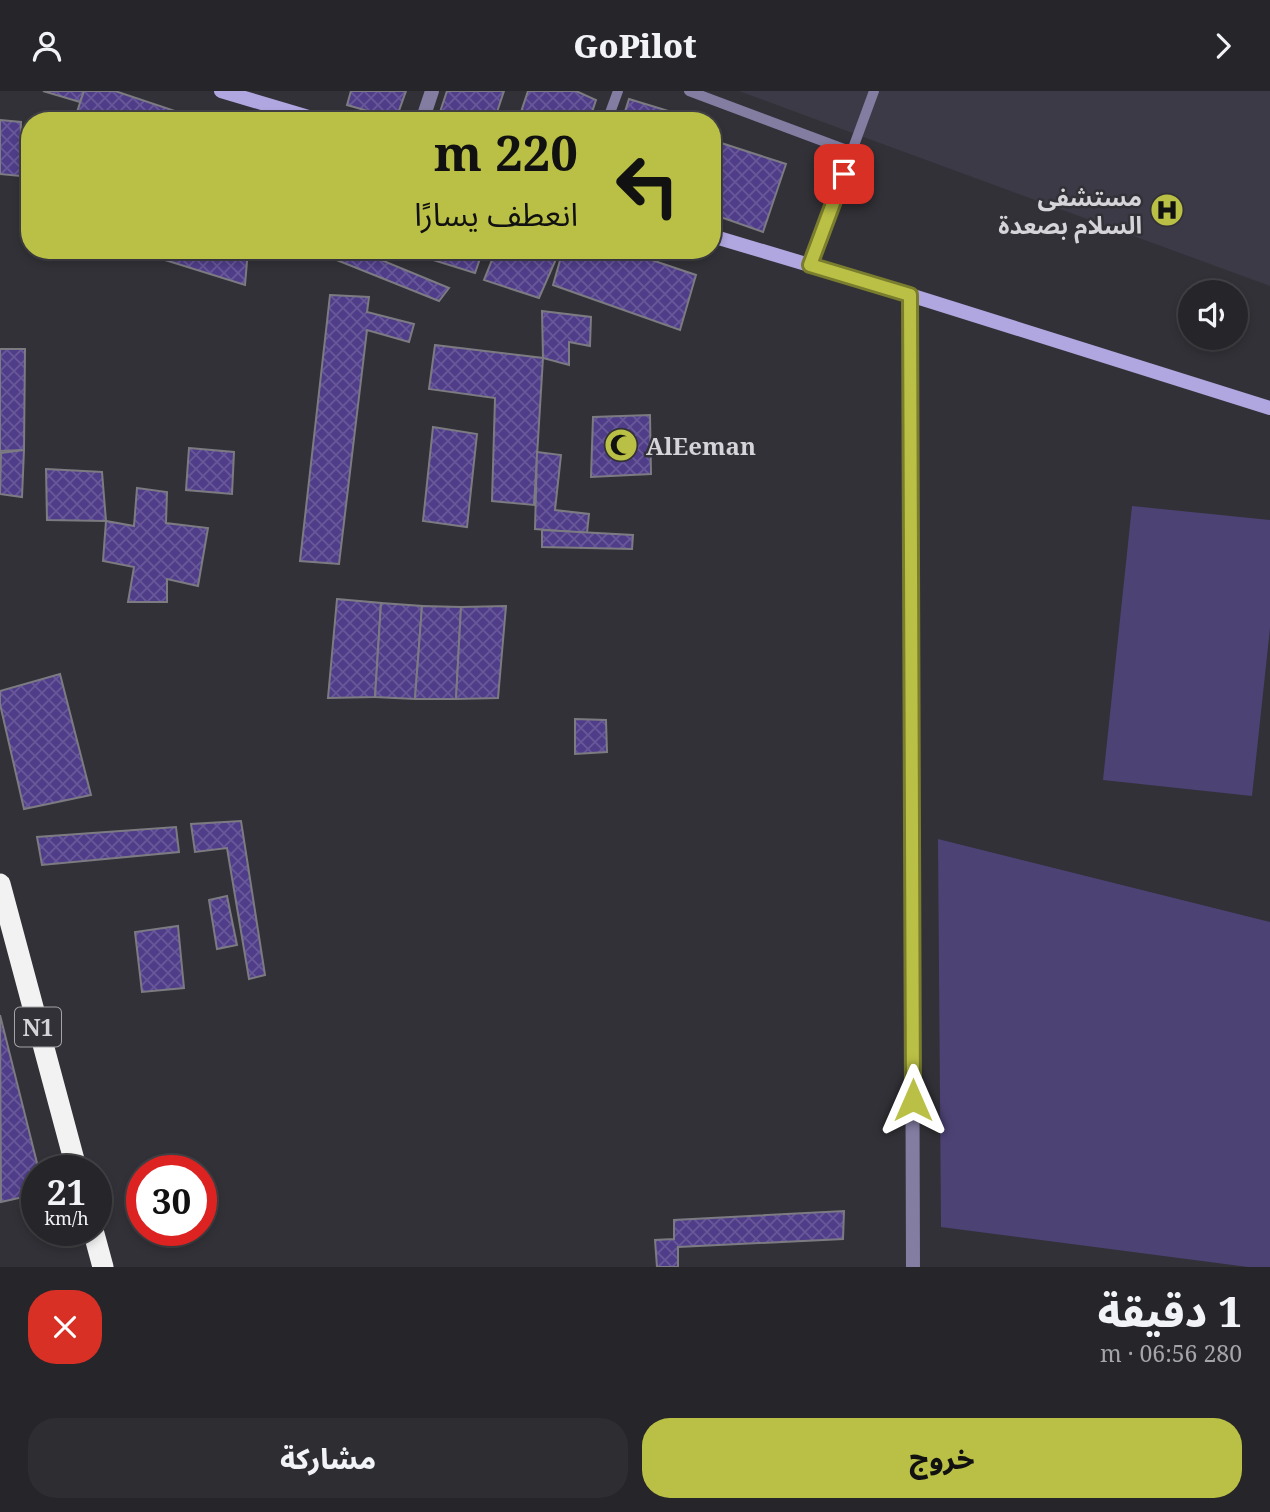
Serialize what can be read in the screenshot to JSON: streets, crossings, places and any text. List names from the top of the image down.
{
  "streets": {
    "highway": ["N1"]
  },
  "places": {
    "hospital": ["مستشفى السلام بصعدة"],
    "mosque": ["AlEeman"]
  },
  "page": {
    "header": "GoPilot",
    "turn": ["220 m", "انعطف يسارًا"],
    "speed": "21 km/h",
    "limit": "30",
    "heading": ["1 دقيقة", "280 m · 06:56"],
    "buttons": ["خروج", "مشاركة"]
  }
}
